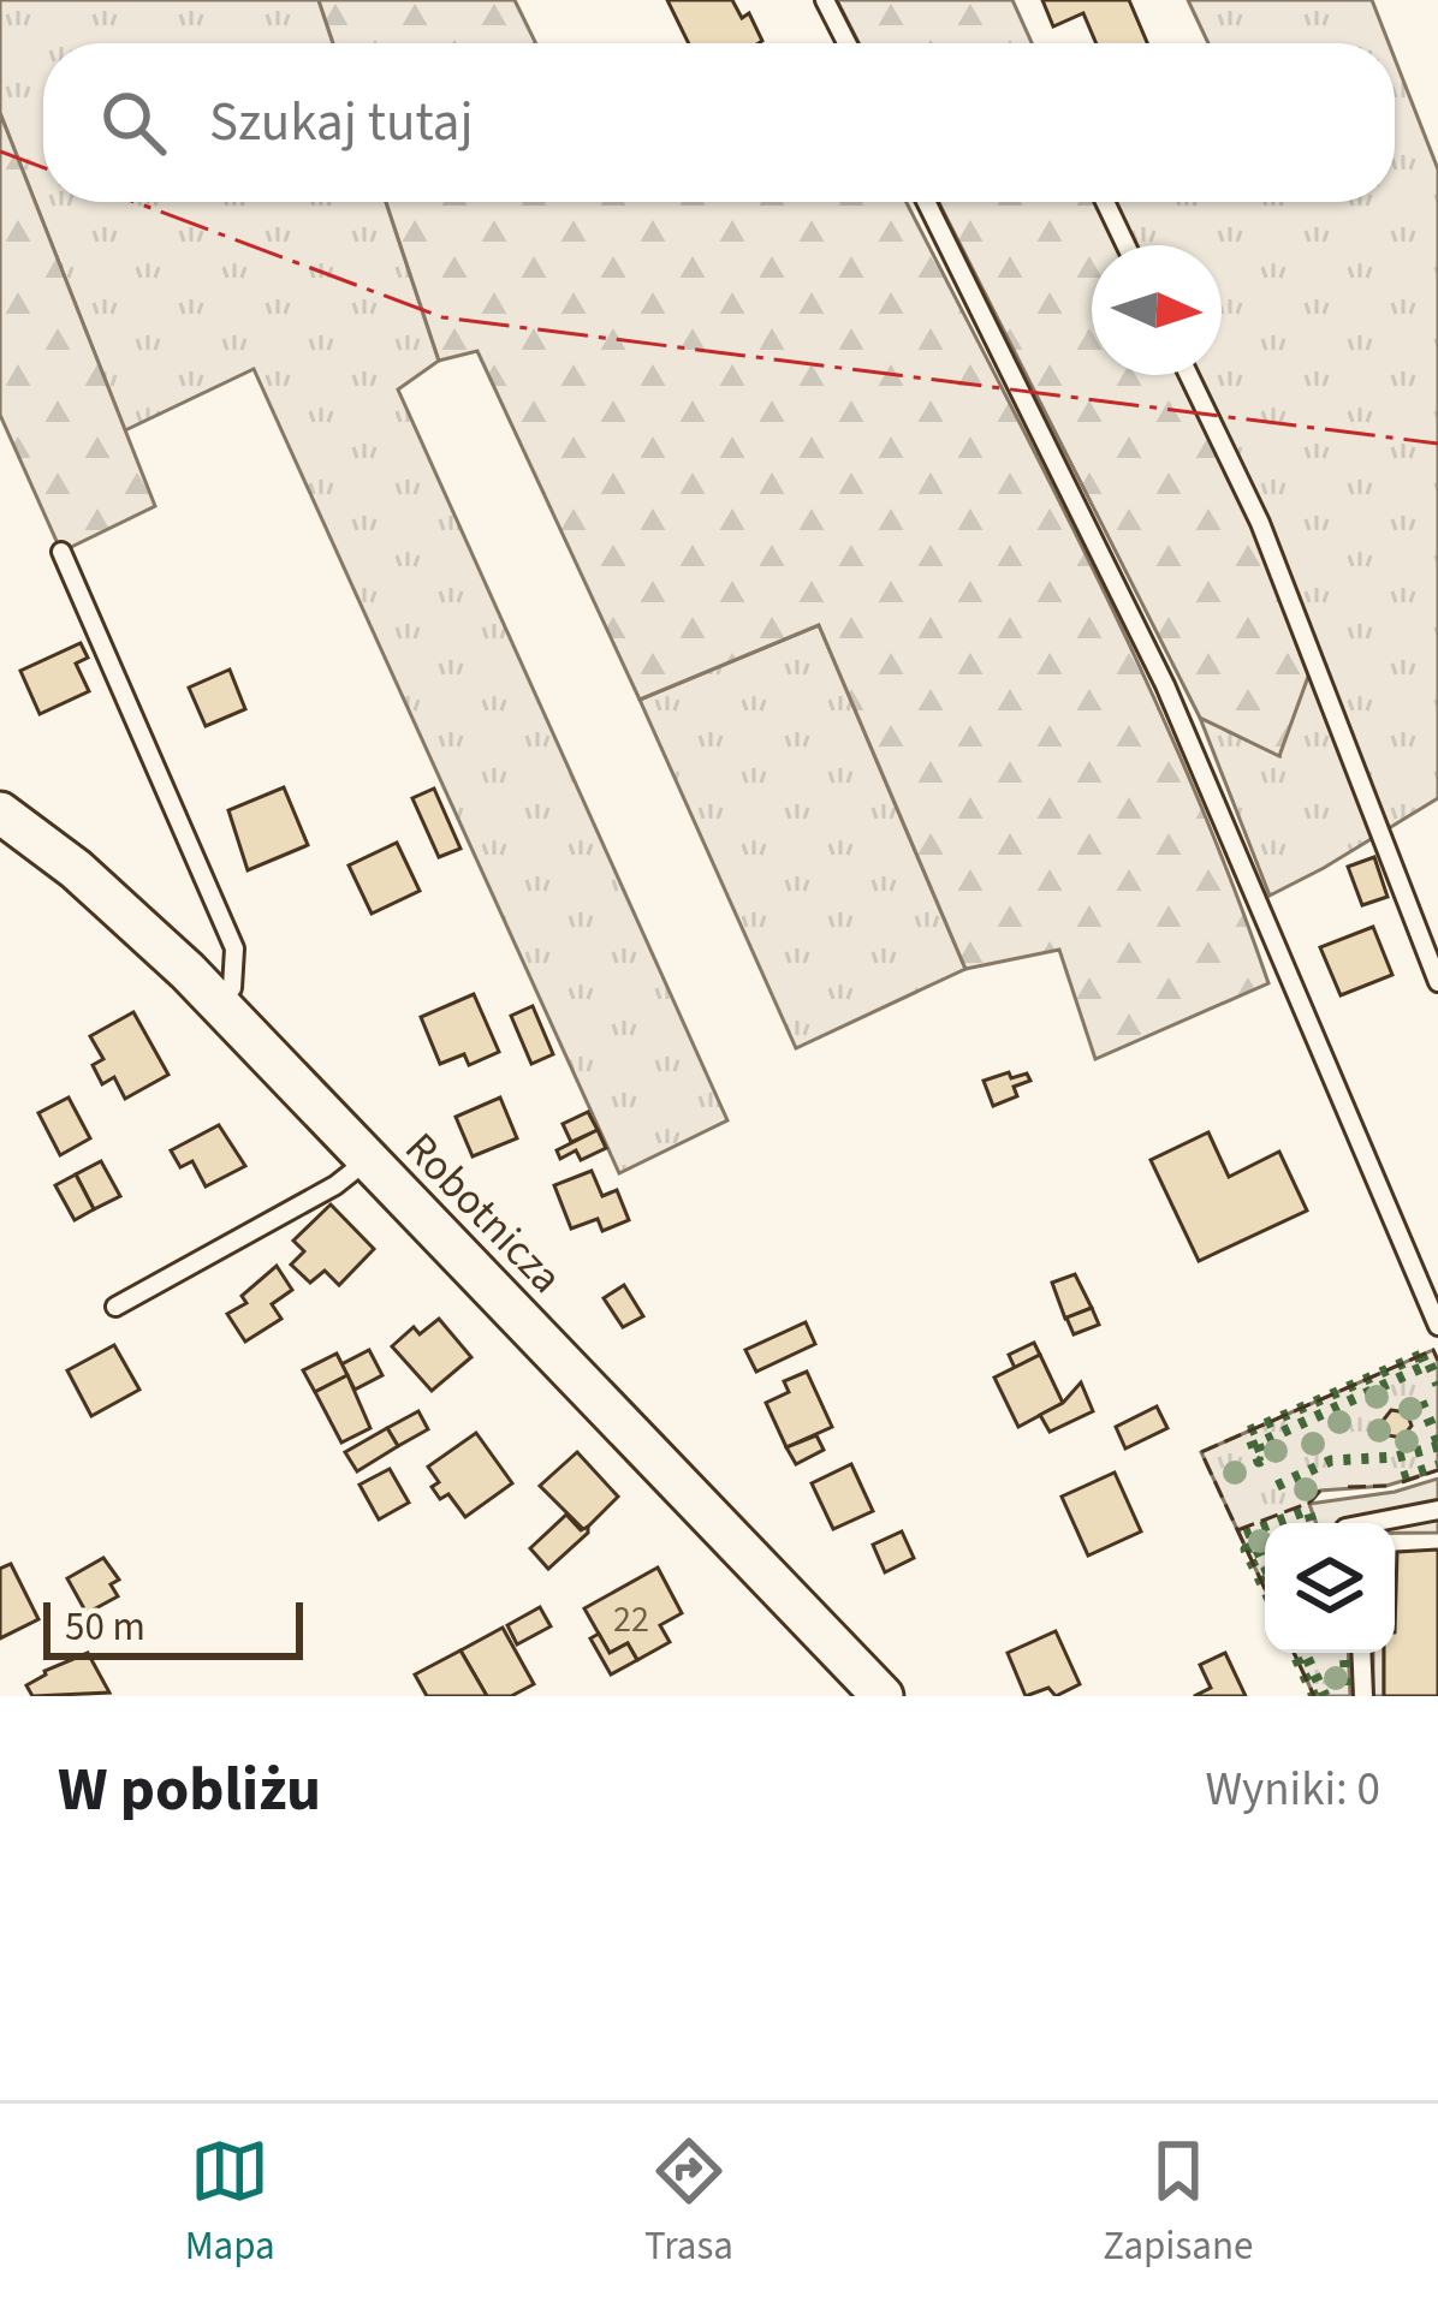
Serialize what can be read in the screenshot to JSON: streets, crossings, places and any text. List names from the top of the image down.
{
  "streets": {
    "street": ["Robotnicza"]
  },
  "house_numbers": ["22"],
  "scale_bar": "50 m",
  "north": "right",
  "page": {
    "search": "Szukaj tutaj",
    "scale": "50 m",
    "heading": ["W pobliżu", "Wyniki: 0"],
    "nav": ["Mapa", "Trasa", "Zapisane"]
  }
}
